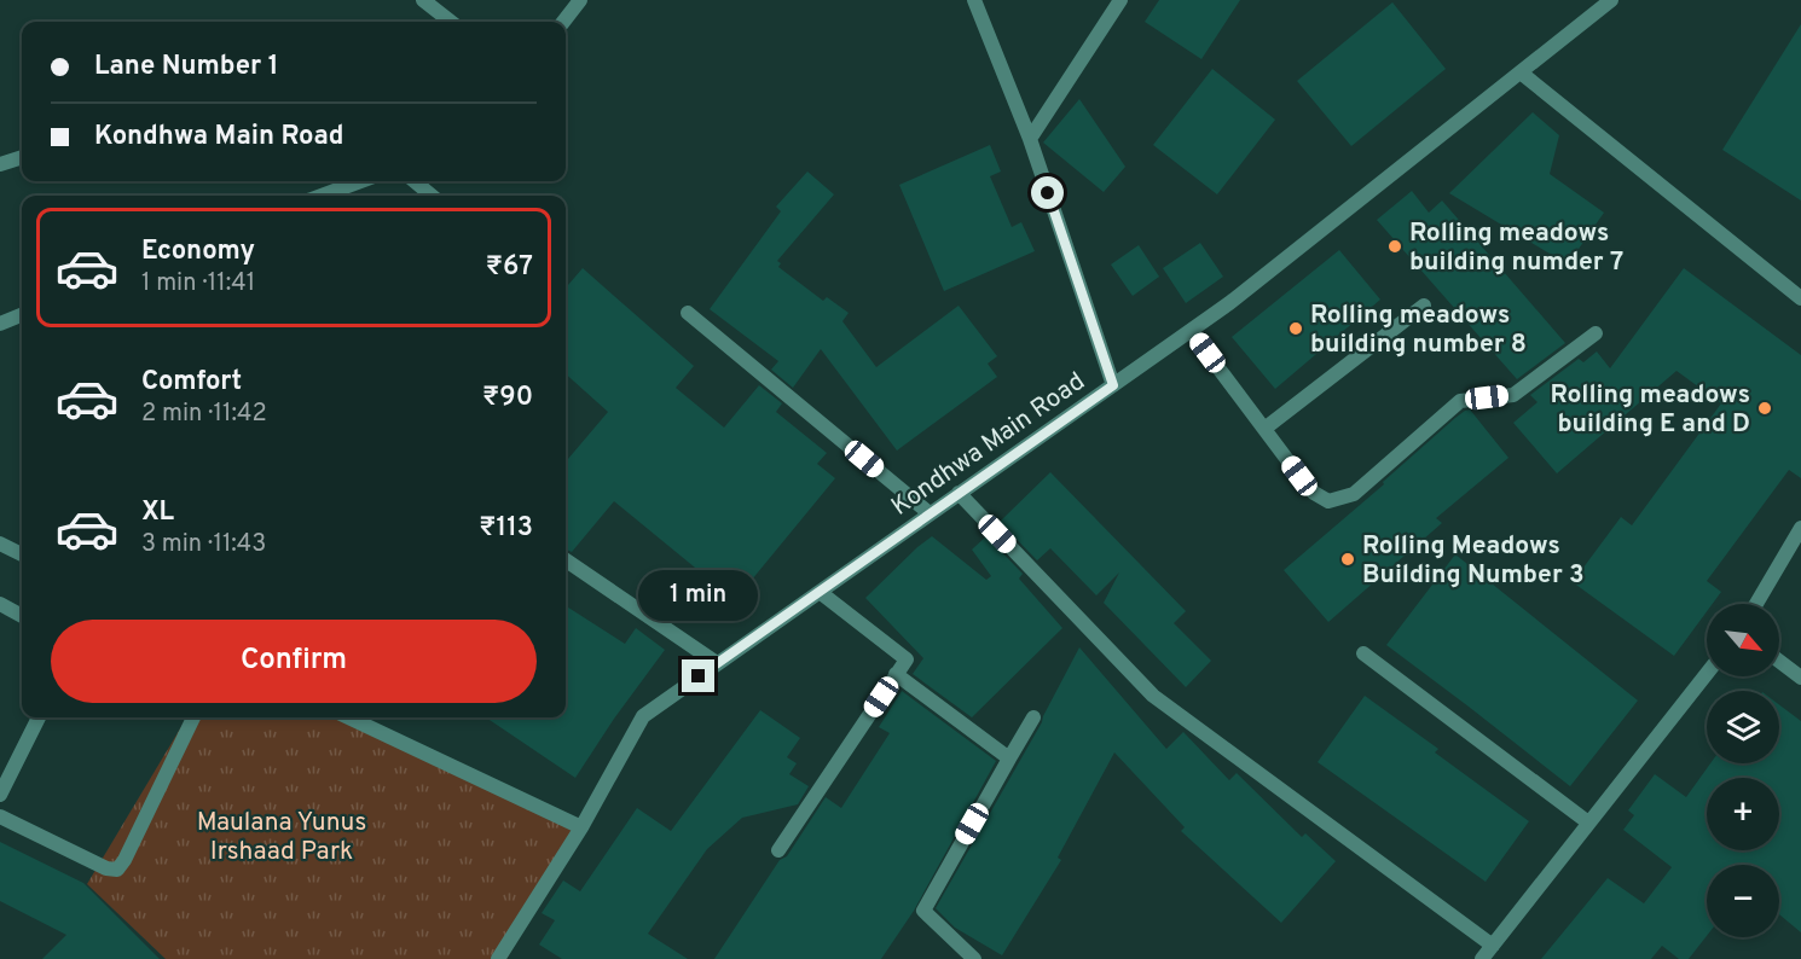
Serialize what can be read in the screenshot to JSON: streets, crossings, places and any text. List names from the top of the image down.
{
  "streets": {
    "street": ["Kondhwa Main Road"]
  },
  "parks": ["Maulana Yunus Irshaad Park"],
  "places": [
    "Rolling meadows building numder 7",
    "Rolling meadows building number 8",
    "Rolling meadows building E and D",
    "Rolling Meadows Building Number 3"
  ],
  "north": "bottom right",
  "page": {
    "banner": ["Lane Number 1", "Kondhwa Main Road"],
    "list": [
      {
        "name": "Economy",
        "note": "1 min · 11:41",
        "value": "₹67"
      },
      {
        "name": "Comfort",
        "note": "2 min · 11:42",
        "value": "₹90"
      },
      {
        "name": "XL",
        "note": "3 min · 11:43",
        "value": "₹113"
      }
    ],
    "bubble": "1 min",
    "map_buttons": ["+", "−"],
    "buttons": "Confirm"
  }
}
